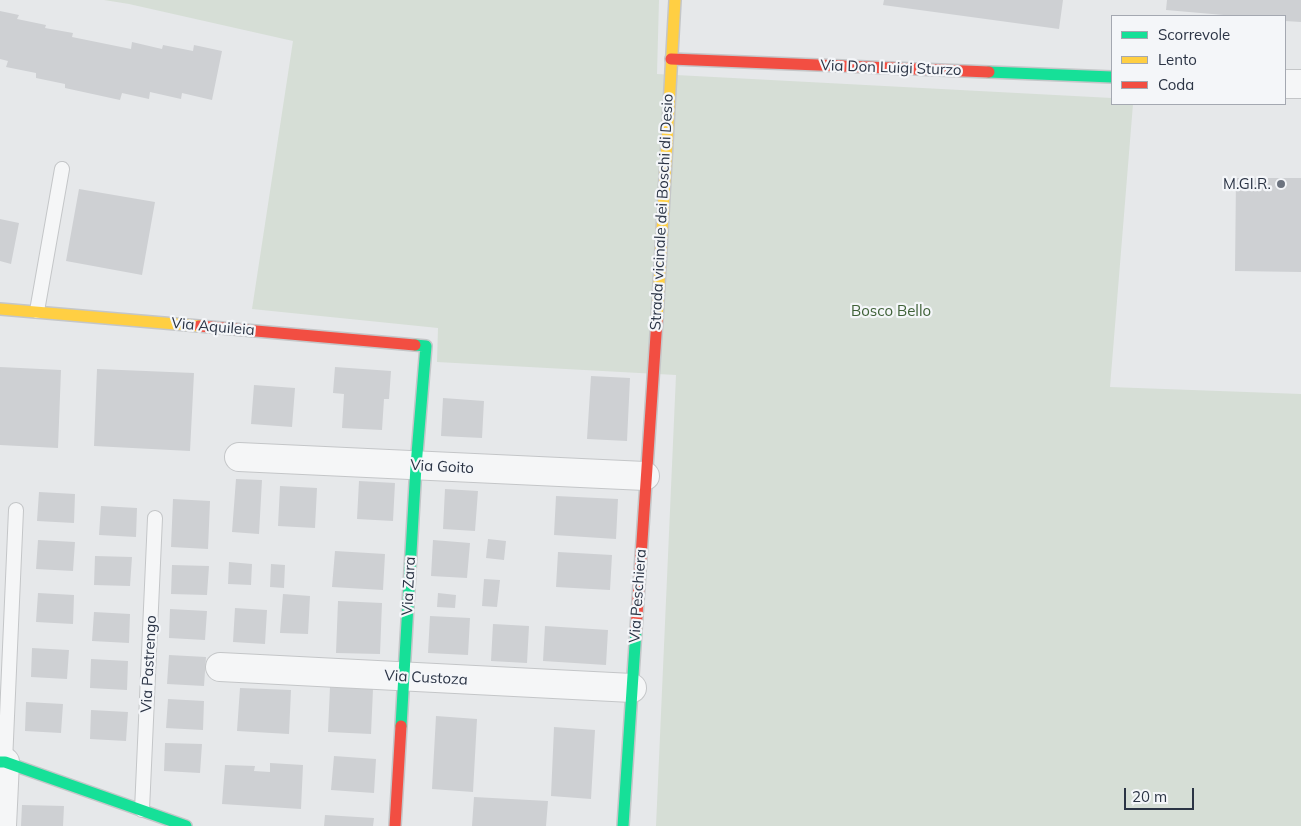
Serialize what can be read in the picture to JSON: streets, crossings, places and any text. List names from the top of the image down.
{
  "streets": {
    "street": [
      "Via Don Luigi Sturzo",
      "Strada vicinale dei Boschi di Desio",
      "Via Aquileia",
      "Via Goito",
      "Via Zara",
      "Via Peschiera",
      "Via Custoza"
    ],
    "lane": ["Via Pastrengo"]
  },
  "crossings": [
    ["Via Don Luigi Sturzo", "Strada vicinale dei Boschi di Desio"],
    ["Strada vicinale dei Boschi di Desio", "Via Peschiera"],
    ["Via Aquileia", "Via Zara"],
    ["Via Goito", "Via Zara"],
    ["Via Goito", "Via Peschiera"],
    ["Via Zara", "Via Custoza"],
    ["Via Peschiera", "Via Custoza"]
  ],
  "parks": ["Bosco Bello"],
  "places": ["M.GI.R."],
  "legend": ["Scorrevole", "Lento", "Coda"],
  "scale_bar": "20 m"
}
